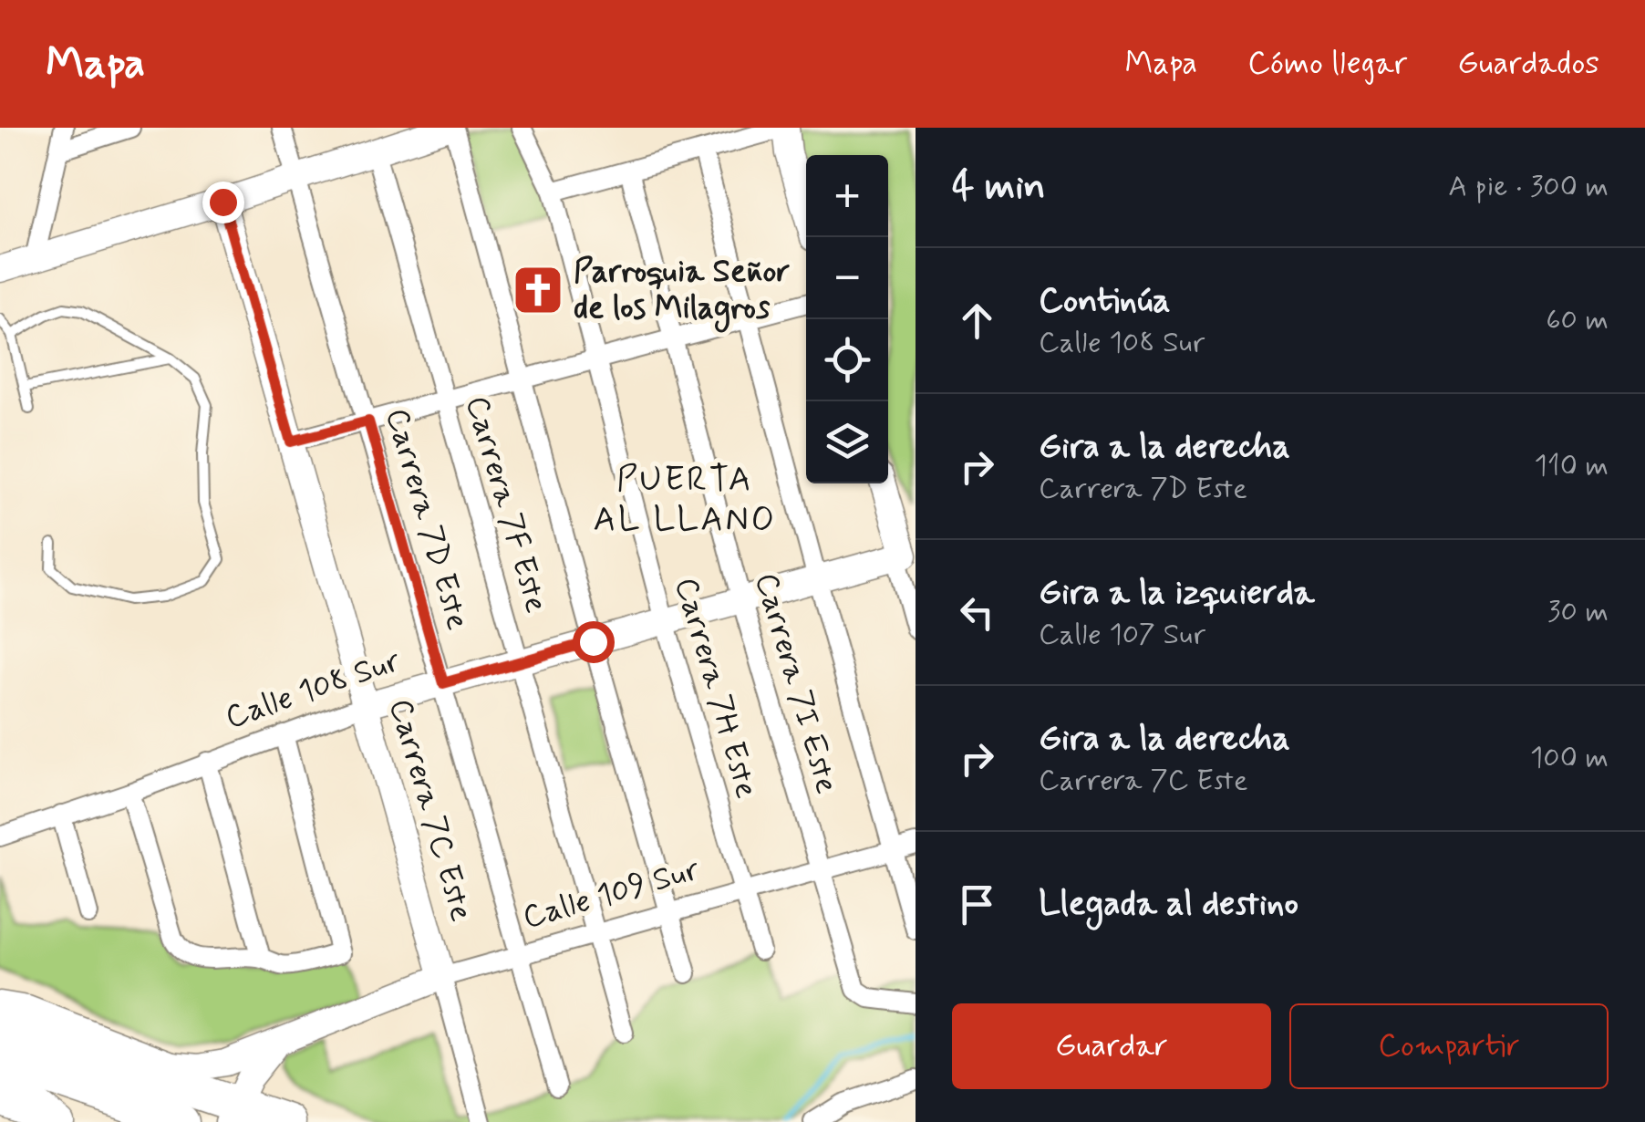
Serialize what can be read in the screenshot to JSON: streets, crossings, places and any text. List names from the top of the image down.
{
  "streets": {
    "street": [
      "Carrera 7F Este",
      "Carrera 7D Este",
      "Carrera 7I Este",
      "Carrera 7H Este",
      "Calle 108 Sur",
      "Carrera 7C Este",
      "Calle 109 Sur"
    ]
  },
  "crossings": [
    ["Carrera 7F Este", "Calle 108 Sur"],
    ["Carrera 7F Este", "Calle 109 Sur"],
    ["Carrera 7D Este", "Calle 108 Sur"],
    ["Carrera 7D Este", "Calle 109 Sur"],
    ["Carrera 7I Este", "Calle 108 Sur"],
    ["Carrera 7I Este", "Calle 109 Sur"],
    ["Carrera 7H Este", "Calle 108 Sur"],
    ["Carrera 7H Este", "Calle 109 Sur"],
    ["Calle 108 Sur", "Carrera 7C Este"],
    ["Carrera 7C Este", "Calle 109 Sur"]
  ],
  "districts": ["PUERTA AL LLANO"],
  "places": {
    "church": ["Parroquia Señor de los Milagros"]
  },
  "page": {
    "header": "Mapa",
    "nav": ["Mapa", "Cómo llegar", "Guardados"],
    "heading": ["4 min", "A pie · 300 m"],
    "map_buttons": ["+", "−"],
    "list": [
      ["Continúa", "Calle 108 Sur", "60 m"],
      ["Gira a la derecha", "Carrera 7D Este", "110 m"],
      ["Gira a la izquierda", "Calle 107 Sur", "30 m"],
      ["Gira a la derecha", "Carrera 7C Este", "100 m"],
      "Llegada al destino"
    ],
    "buttons": ["Guardar", "Compartir"]
  }
}
